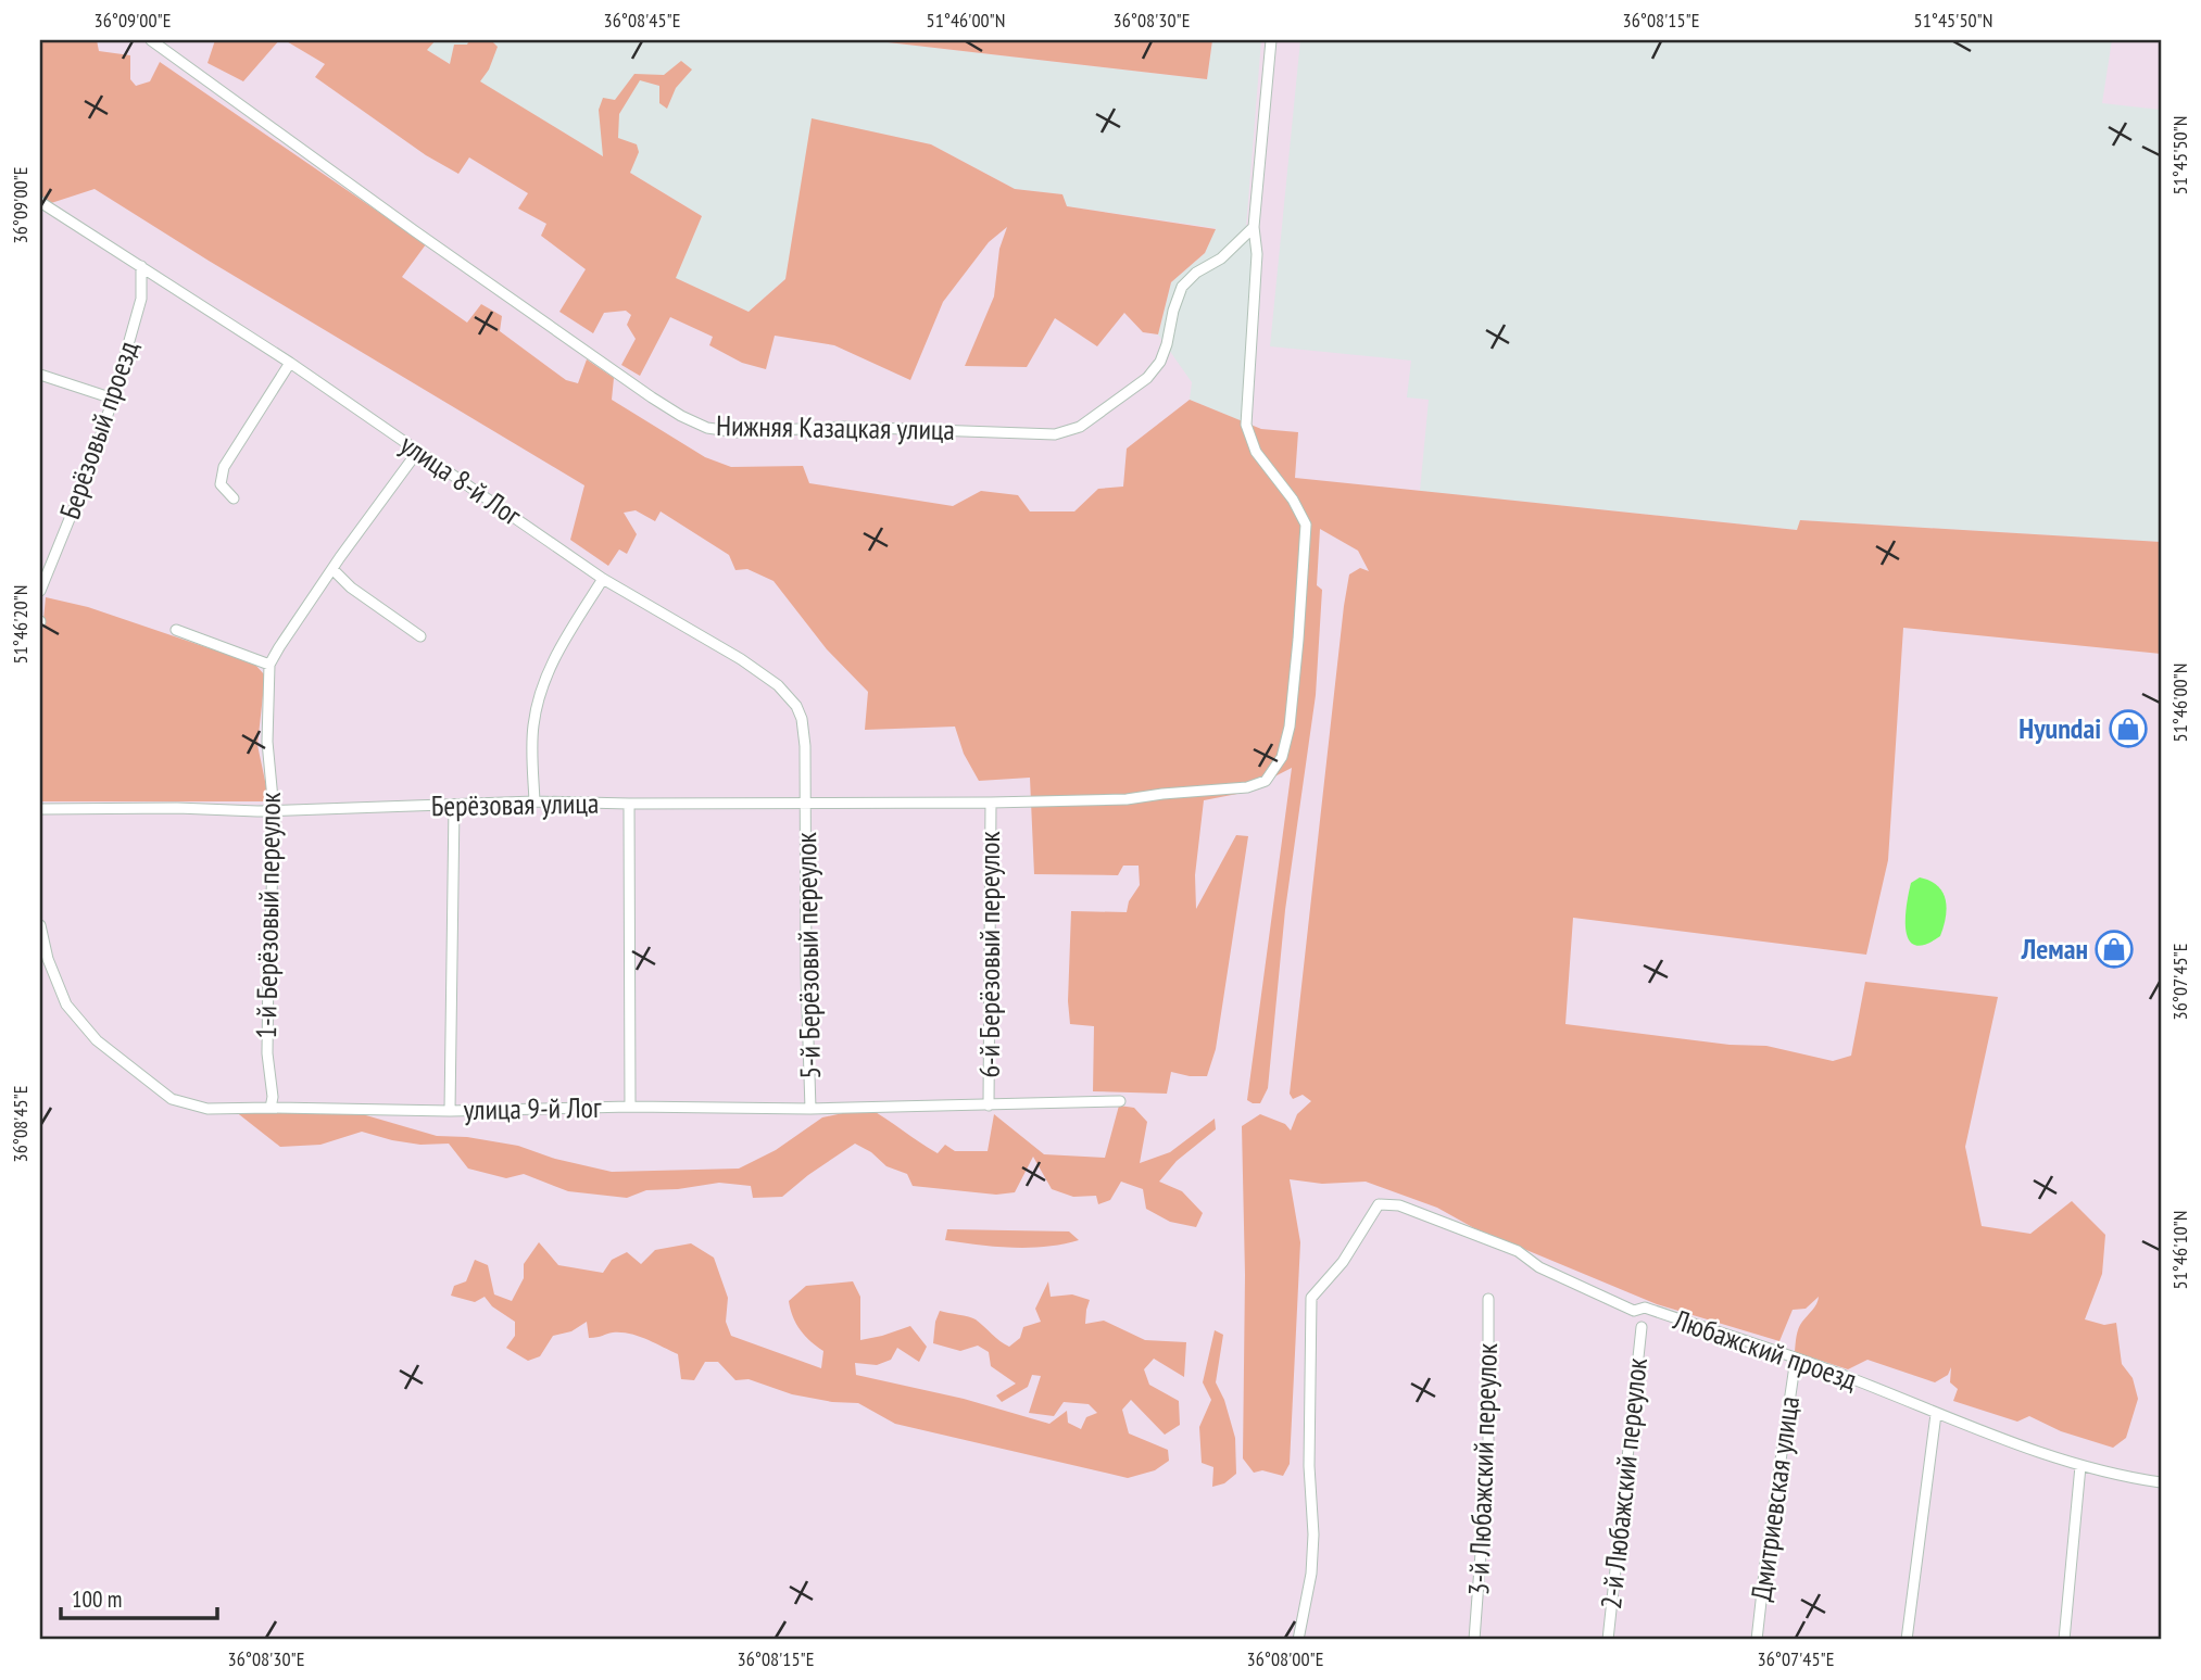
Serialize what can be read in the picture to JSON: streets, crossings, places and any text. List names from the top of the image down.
{
  "streets": {
    "street": [
      "Нижняя Казацкая улица",
      "Берёзовый проезд",
      "улица 8-й Лог",
      "Берёзовая улица",
      "1-й Берёзовый переулок",
      "6-й Берёзовый переулок",
      "5-й Берёзовый переулок",
      "улица 9-й Лог",
      "Любажский проезд",
      "3-й Любажский переулок",
      "2-й Любажский переулок",
      "Дмитриевская улица"
    ]
  },
  "crossings": [
    ["Нижняя Казацкая улица", "Берёзовая улица"],
    ["Берёзовый проезд", "улица 8-й Лог"],
    ["улица 8-й Лог", "Берёзовая улица"],
    ["улица 8-й Лог", "5-й Берёзовый переулок"],
    ["Берёзовая улица", "1-й Берёзовый переулок"],
    ["Берёзовая улица", "6-й Берёзовый переулок"],
    ["Берёзовая улица", "5-й Берёзовый переулок"],
    ["1-й Берёзовый переулок", "улица 9-й Лог"],
    ["6-й Берёзовый переулок", "улица 9-й Лог"],
    ["5-й Берёзовый переулок", "улица 9-й Лог"],
    ["Любажский проезд", "Дмитриевская улица"]
  ],
  "places": {
    "shop": ["Hyundai", "Леман"]
  },
  "scale_bar": "100 m",
  "coordinates": [
    "36°09'00\"E",
    "36°08'45\"E",
    "51°46'00\"N",
    "36°08'30\"E",
    "36°08'15\"E",
    "51°45'50\"N",
    "51°46'20\"N",
    "36°07'45\"E",
    "51°46'10\"N",
    "36°08'00\"E"
  ]
}
